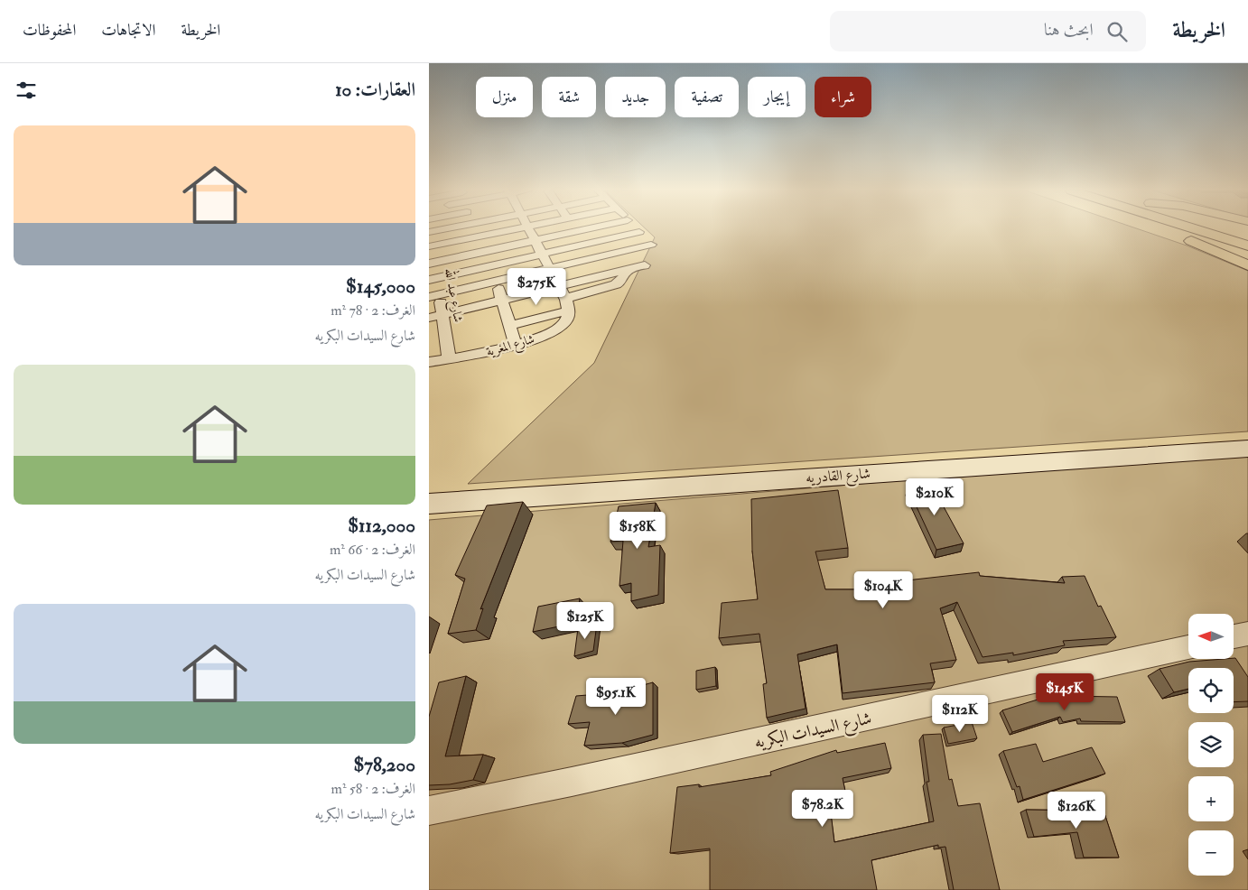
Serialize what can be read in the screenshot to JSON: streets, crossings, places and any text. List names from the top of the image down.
{
  "streets": {
    "street": [
      "شارع عبد الله",
      "شارع المغرية",
      "شارع القادريه",
      "شارع السيدات البكريه"
    ]
  },
  "crossings": [
    ["شارع عبد الله", "شارع المغرية"]
  ],
  "north": "left",
  "page": {
    "header": "الخريطة",
    "search": "ابحث هنا",
    "nav": ["الخريطة", "الاتجاهات", "المحفوظات"],
    "heading": "العقارات: 10",
    "chip": [
      "شراء",
      "إيجار",
      "تصفية",
      "جديد",
      "شقة",
      "منزل"
    ],
    "list": [
      {
        "name": "$145,000",
        "note": "الغرف: 2 · 78 m² · شارع السيدات البكريه"
      },
      {
        "name": "$112,000",
        "note": "الغرف: 2 · 66 m² · شارع السيدات البكريه"
      },
      {
        "name": "$78,200",
        "note": "الغرف: 2 · 58 m² · شارع السيدات البكريه"
      }
    ],
    "price": [
      "$275K",
      "$210K",
      "$158K",
      "$104K",
      "$125K",
      "$145K",
      "$95.1K",
      "$112K",
      "$78.2K",
      "$126K"
    ],
    "map_buttons": ["+", "−"]
  }
}
